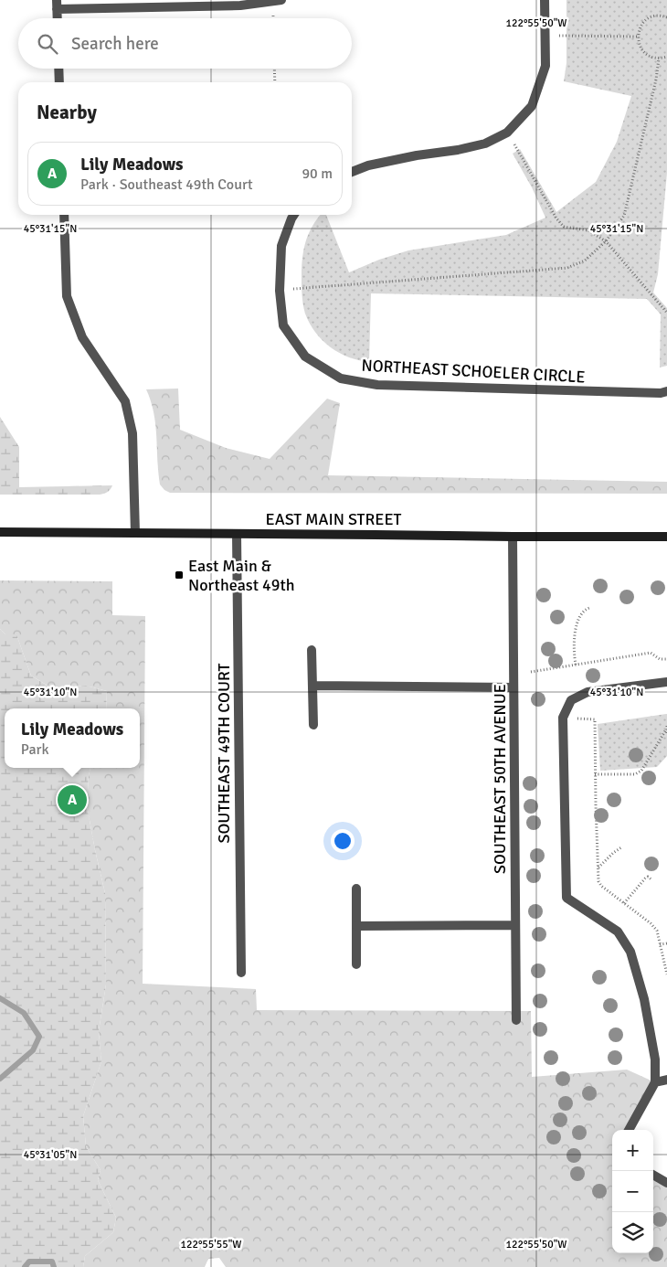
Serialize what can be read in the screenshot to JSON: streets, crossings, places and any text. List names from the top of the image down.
{
  "streets": {
    "main road": ["EAST MAIN STREET"],
    "street": ["NORTHEAST SCHOELER CIRCLE", "SOUTHEAST 49TH COURT", "SOUTHEAST 50TH AVENUE"]
  },
  "crossings": [
    ["EAST MAIN STREET", "SOUTHEAST 49TH COURT"],
    ["EAST MAIN STREET", "SOUTHEAST 50TH AVENUE"]
  ],
  "places": {
    "transit": ["East Main & Northeast 49th"]
  },
  "page": {
    "search": "Search here",
    "heading": "Nearby",
    "list": [
      {
        "mark": "A",
        "name": "Lily Meadows",
        "note": "Park · Southeast 49th Court",
        "value": "90 m"
      }
    ],
    "popup": ["Lily Meadows", "Park"],
    "pins": "A",
    "map_buttons": ["+", "−"]
  },
  "coordinates": [
    "122°55'50\"W",
    "45°31'15\"N",
    "45°31'10\"N",
    "45°31'05\"N",
    "122°55'55\"W"
  ]
}
